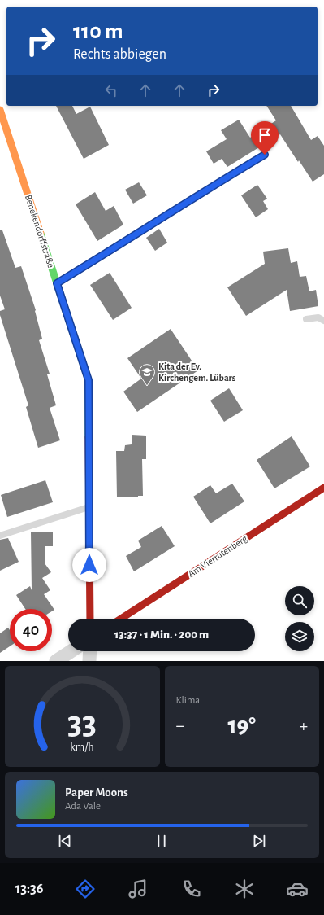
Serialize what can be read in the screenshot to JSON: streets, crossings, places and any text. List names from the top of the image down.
{
  "streets": {
    "street": ["Benekendorffstraße", "Am Vierrutenberg"]
  },
  "places": {
    "school or university": ["Kita der Ev. Kirchengem. Lübars"]
  },
  "page": {
    "turn": ["110 m", "Rechts abbiegen"],
    "limit": "40",
    "trip": "13:37 · 1 Min. · 200 m",
    "tile": "Klima",
    "heat": ["−", "19°", "+"],
    "song": ["Paper Moons", "Ada Vale"],
    "tabs": "13:36",
    "gauge": ["33", "km/h"]
  }
}
